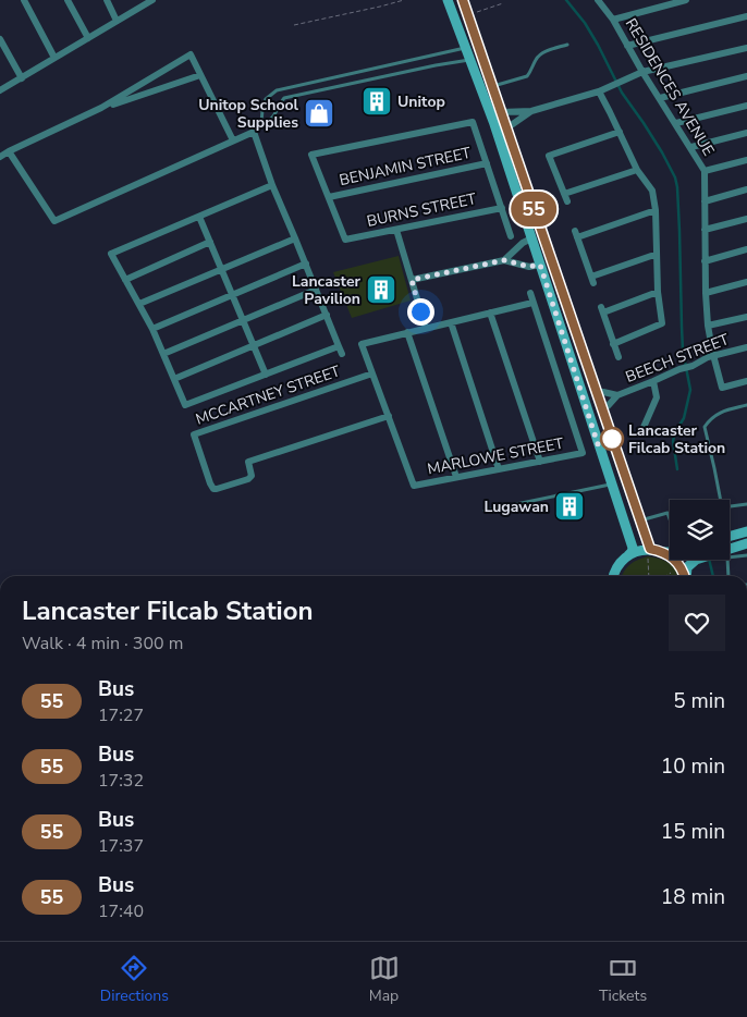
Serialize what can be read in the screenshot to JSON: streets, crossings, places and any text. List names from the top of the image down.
{
  "streets": {
    "street": [
      "RESIDENCES AVENUE",
      "BENJAMIN STREET",
      "BURNS STREET",
      "BEECH STREET",
      "MCCARTNEY STREET",
      "MARLOWE STREET"
    ]
  },
  "crossings": [
    ["RESIDENCES AVENUE", "BEECH STREET"],
    ["BENJAMIN STREET", "BURNS STREET"],
    ["MCCARTNEY STREET", "MARLOWE STREET"]
  ],
  "places": {
    "building": ["Unitop", "Lancaster Pavilion", "Lugawan"],
    "shop": ["Unitop School Supplies"],
    "other": ["Lancaster Filcab Station"]
  },
  "lines": ["bus line 55"],
  "page": {
    "on_map": "55",
    "heading": ["Lancaster Filcab Station", "Walk · 4 min · 300 m"],
    "list": [
      {
        "mark": "55",
        "name": "Bus",
        "note": "17:27",
        "value": "5 min"
      },
      {
        "mark": "55",
        "name": "Bus",
        "note": "17:32",
        "value": "10 min"
      },
      {
        "mark": "55",
        "name": "Bus",
        "note": "17:37",
        "value": "15 min"
      },
      {
        "mark": "55",
        "name": "Bus",
        "note": "17:40",
        "value": "18 min"
      }
    ],
    "tabs": ["Directions", "Map", "Tickets"]
  }
}
